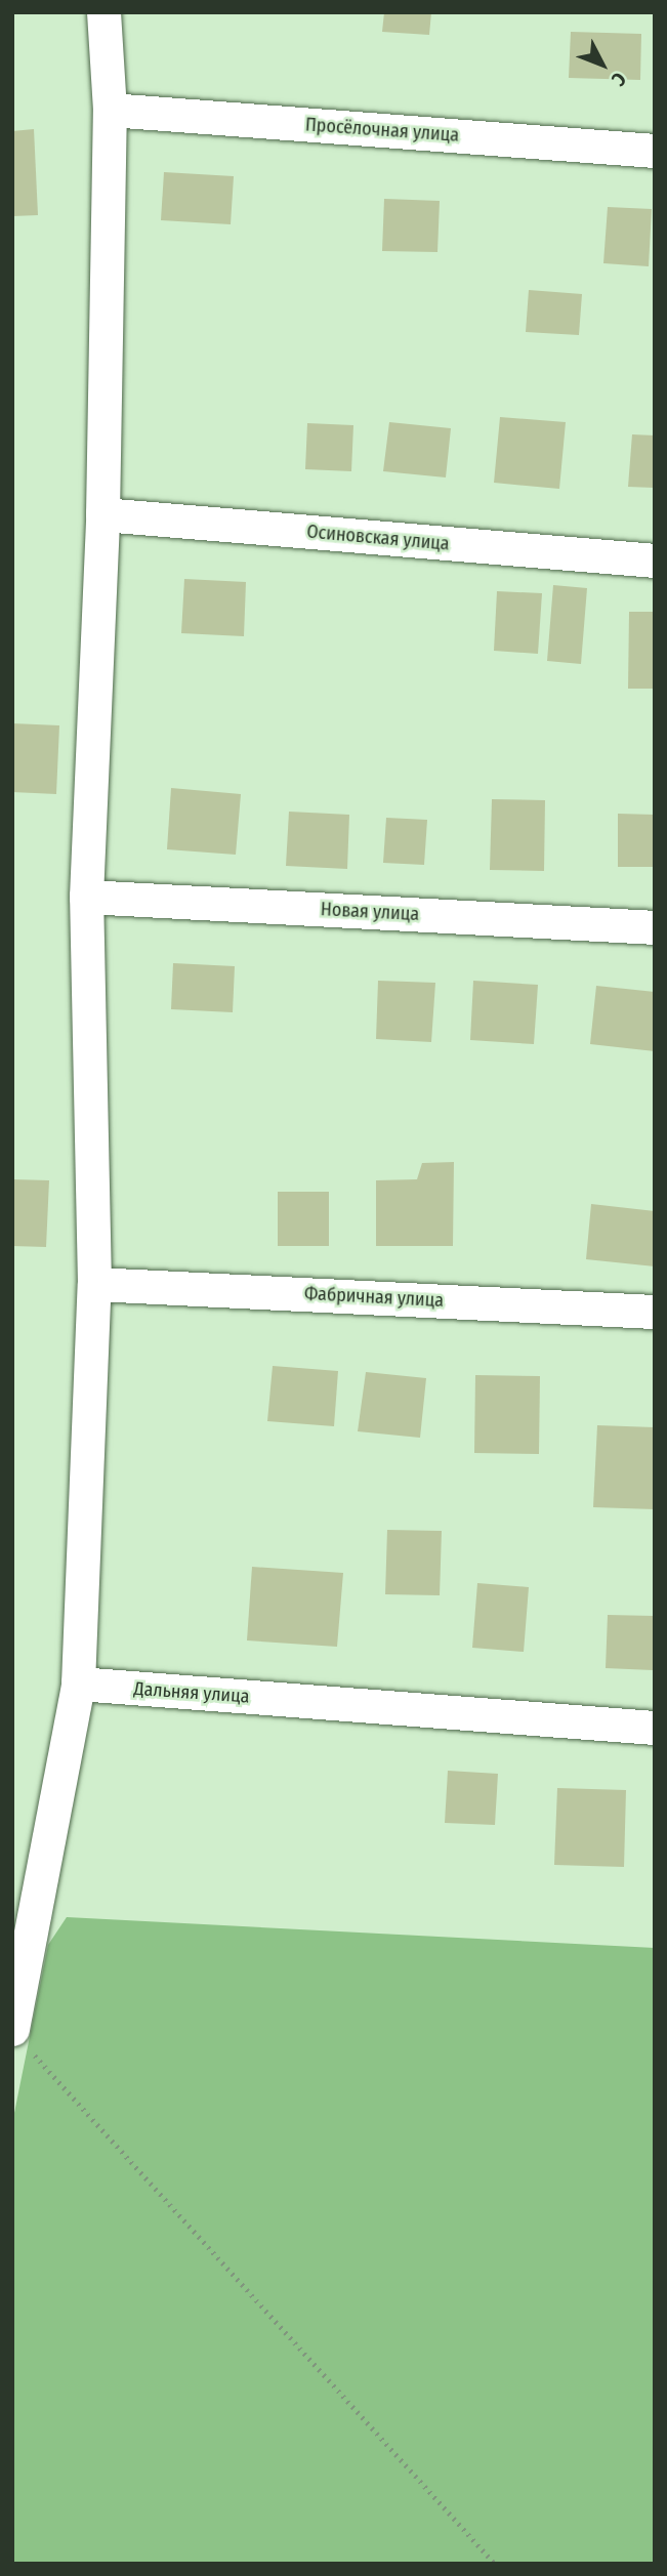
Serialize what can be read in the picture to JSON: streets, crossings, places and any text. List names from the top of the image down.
{
  "streets": {
    "street": [
      "Просёлочная улица",
      "Осиновская улица",
      "Новая улица",
      "Фабричная улица",
      "Дальняя улица"
    ]
  },
  "north": "bottom right"
}
